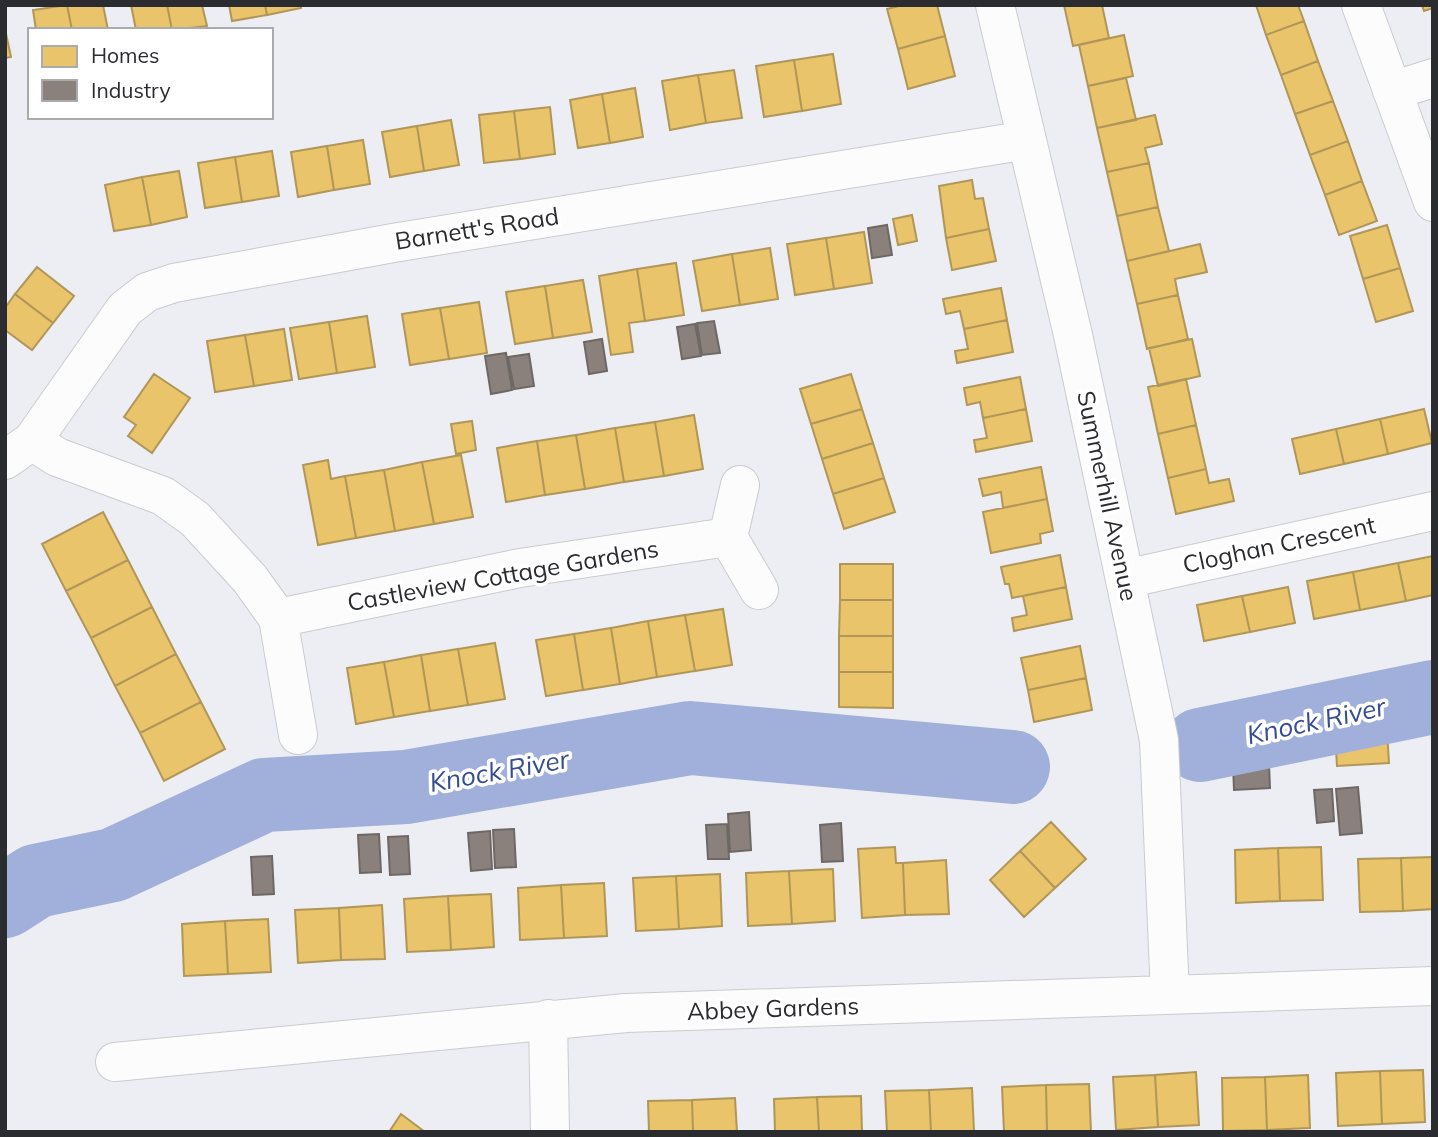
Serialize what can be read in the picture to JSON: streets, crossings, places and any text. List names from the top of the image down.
{
  "streets": {
    "street": [
      "Barnett's Road",
      "Summerhill Avenue",
      "Cloghan Crescent",
      "Castleview Cottage Gardens",
      "Abbey Gardens"
    ]
  },
  "crossings": [
    ["Barnett's Road", "Summerhill Avenue"],
    ["Summerhill Avenue", "Cloghan Crescent"],
    ["Summerhill Avenue", "Abbey Gardens"]
  ],
  "water": ["Knock River"],
  "legend": ["Homes", "Industry"]
}
